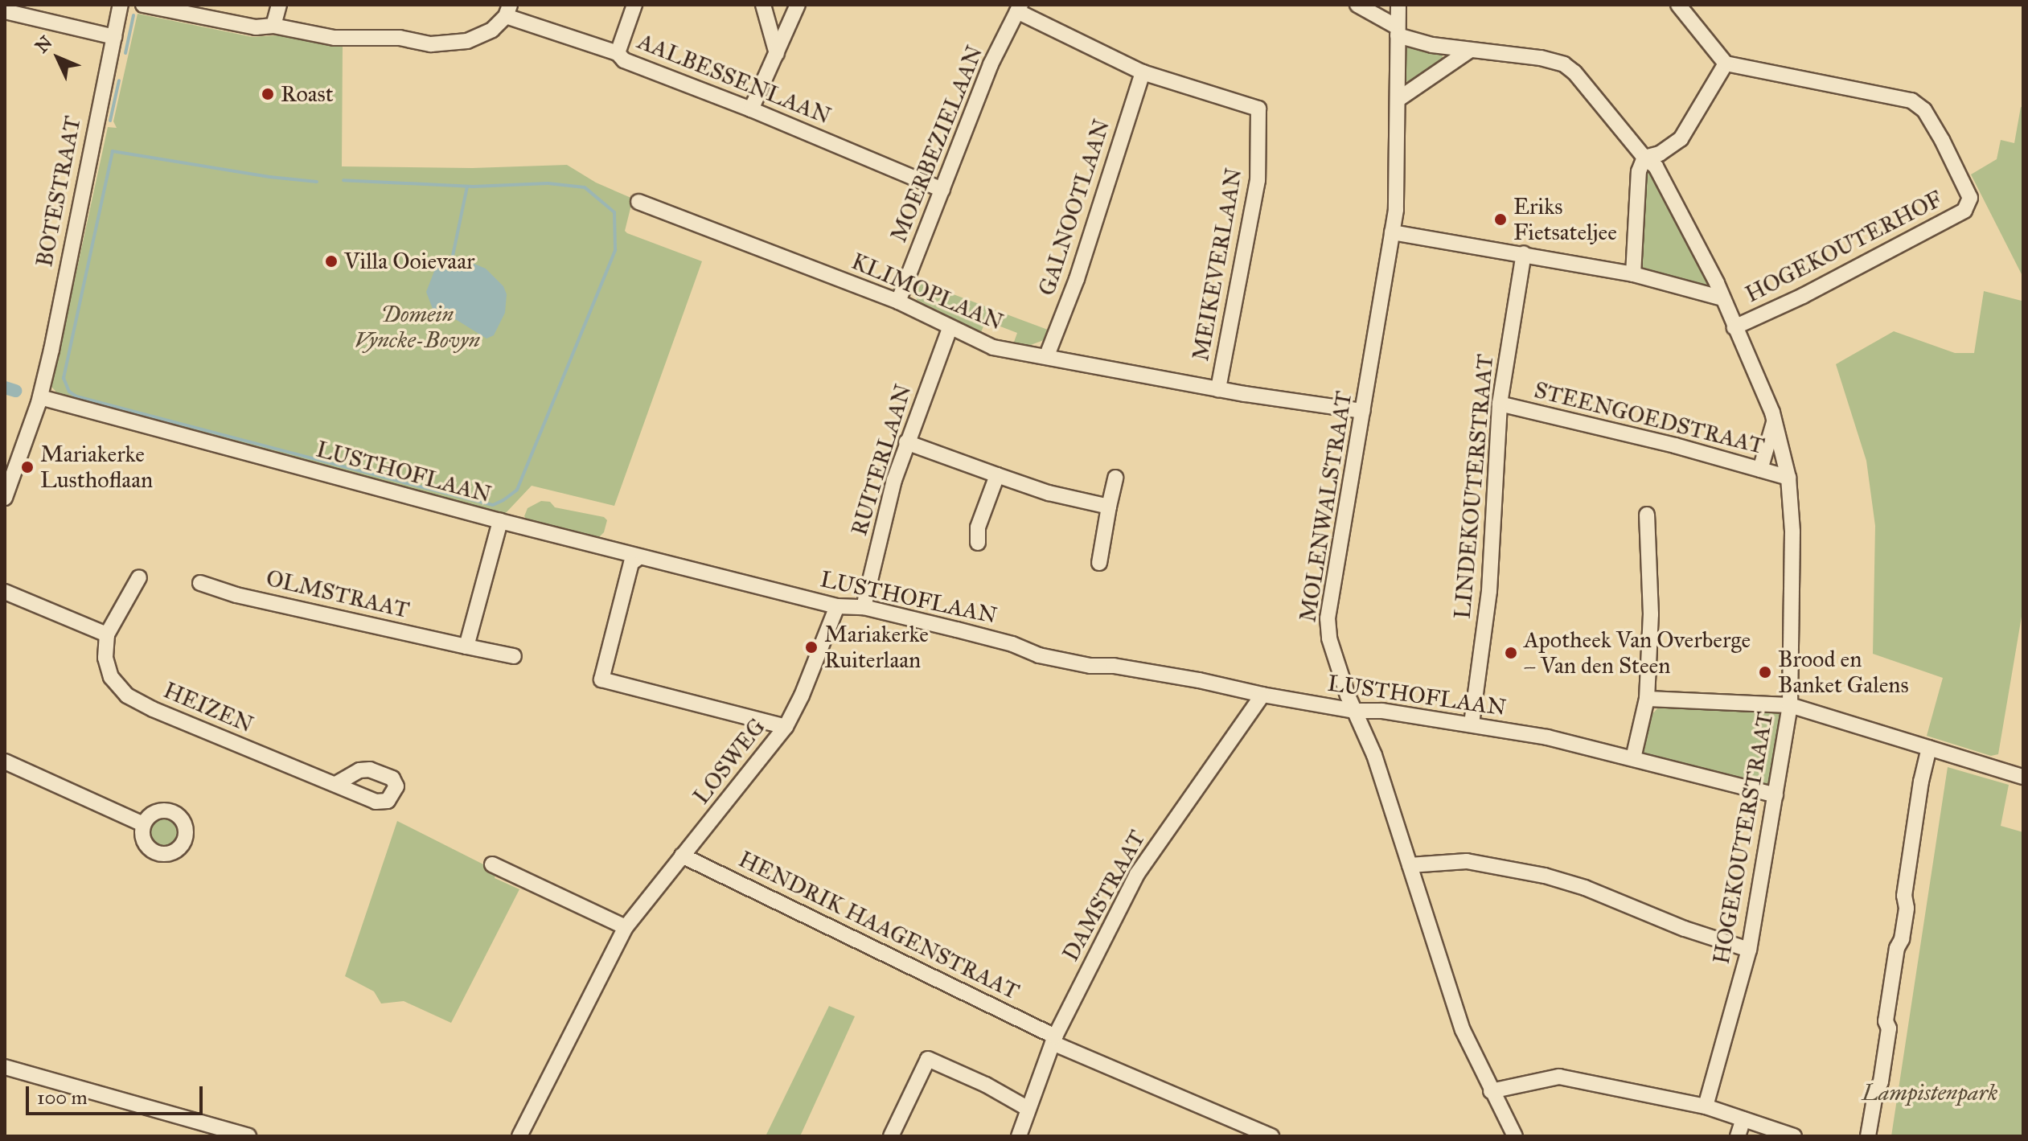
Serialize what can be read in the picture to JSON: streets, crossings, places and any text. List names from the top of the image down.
{
  "streets": {
    "street": [
      "AALBESSENLAAN",
      "MOERBEZIELAAN",
      "BOTESTRAAT",
      "GALNOOTLAAN",
      "HOGEKOUTERHOF",
      "MEIKEVERLAAN",
      "KLIMOPLAAN",
      "STEENGOEDSTRAAT",
      "RUITERLAAN",
      "LUSTHOFLAAN",
      "LINDEKOUTERSTRAAT",
      "MOLENWALSTRAAT",
      "OLMSTRAAT",
      "HEIZEN",
      "LOSWEG",
      "HOGEKOUTERSTRAAT",
      "DAMSTRAAT",
      "HENDRIK HAAGENSTRAAT"
    ]
  },
  "crossings": [
    ["AALBESSENLAAN", "MOERBEZIELAAN"],
    ["MOERBEZIELAAN", "KLIMOPLAAN"],
    ["BOTESTRAAT", "LUSTHOFLAAN"],
    ["GALNOOTLAAN", "MEIKEVERLAAN"],
    ["GALNOOTLAAN", "KLIMOPLAAN"],
    ["HOGEKOUTERHOF", "HOGEKOUTERSTRAAT"],
    ["MEIKEVERLAAN", "KLIMOPLAAN"],
    ["KLIMOPLAAN", "RUITERLAAN"],
    ["KLIMOPLAAN", "MOLENWALSTRAAT"],
    ["STEENGOEDSTRAAT", "LINDEKOUTERSTRAAT"],
    ["STEENGOEDSTRAAT", "HOGEKOUTERSTRAAT"],
    ["RUITERLAAN", "LUSTHOFLAAN"],
    ["LUSTHOFLAAN", "LINDEKOUTERSTRAAT"],
    ["LUSTHOFLAAN", "MOLENWALSTRAAT"],
    ["LUSTHOFLAAN", "LOSWEG"],
    ["LUSTHOFLAAN", "HOGEKOUTERSTRAAT"],
    ["LUSTHOFLAAN", "DAMSTRAAT"],
    ["MOLENWALSTRAAT", "HOGEKOUTERSTRAAT"],
    ["LOSWEG", "HENDRIK HAAGENSTRAAT"],
    ["DAMSTRAAT", "HENDRIK HAAGENSTRAAT"]
  ],
  "parks": ["Domein Vyncke-Bovyn", "Lampistenpark"],
  "places": [
    "Roast",
    "Eriks Fietsateljee",
    "Villa Ooievaar",
    "Mariakerke Lusthoflaan",
    "Mariakerke Ruiterlaan",
    "Apotheek Van Overberge – Van den Steen",
    "Brood en Banket Galens"
  ],
  "scale_bar": "100 m",
  "north": "top left"
}
